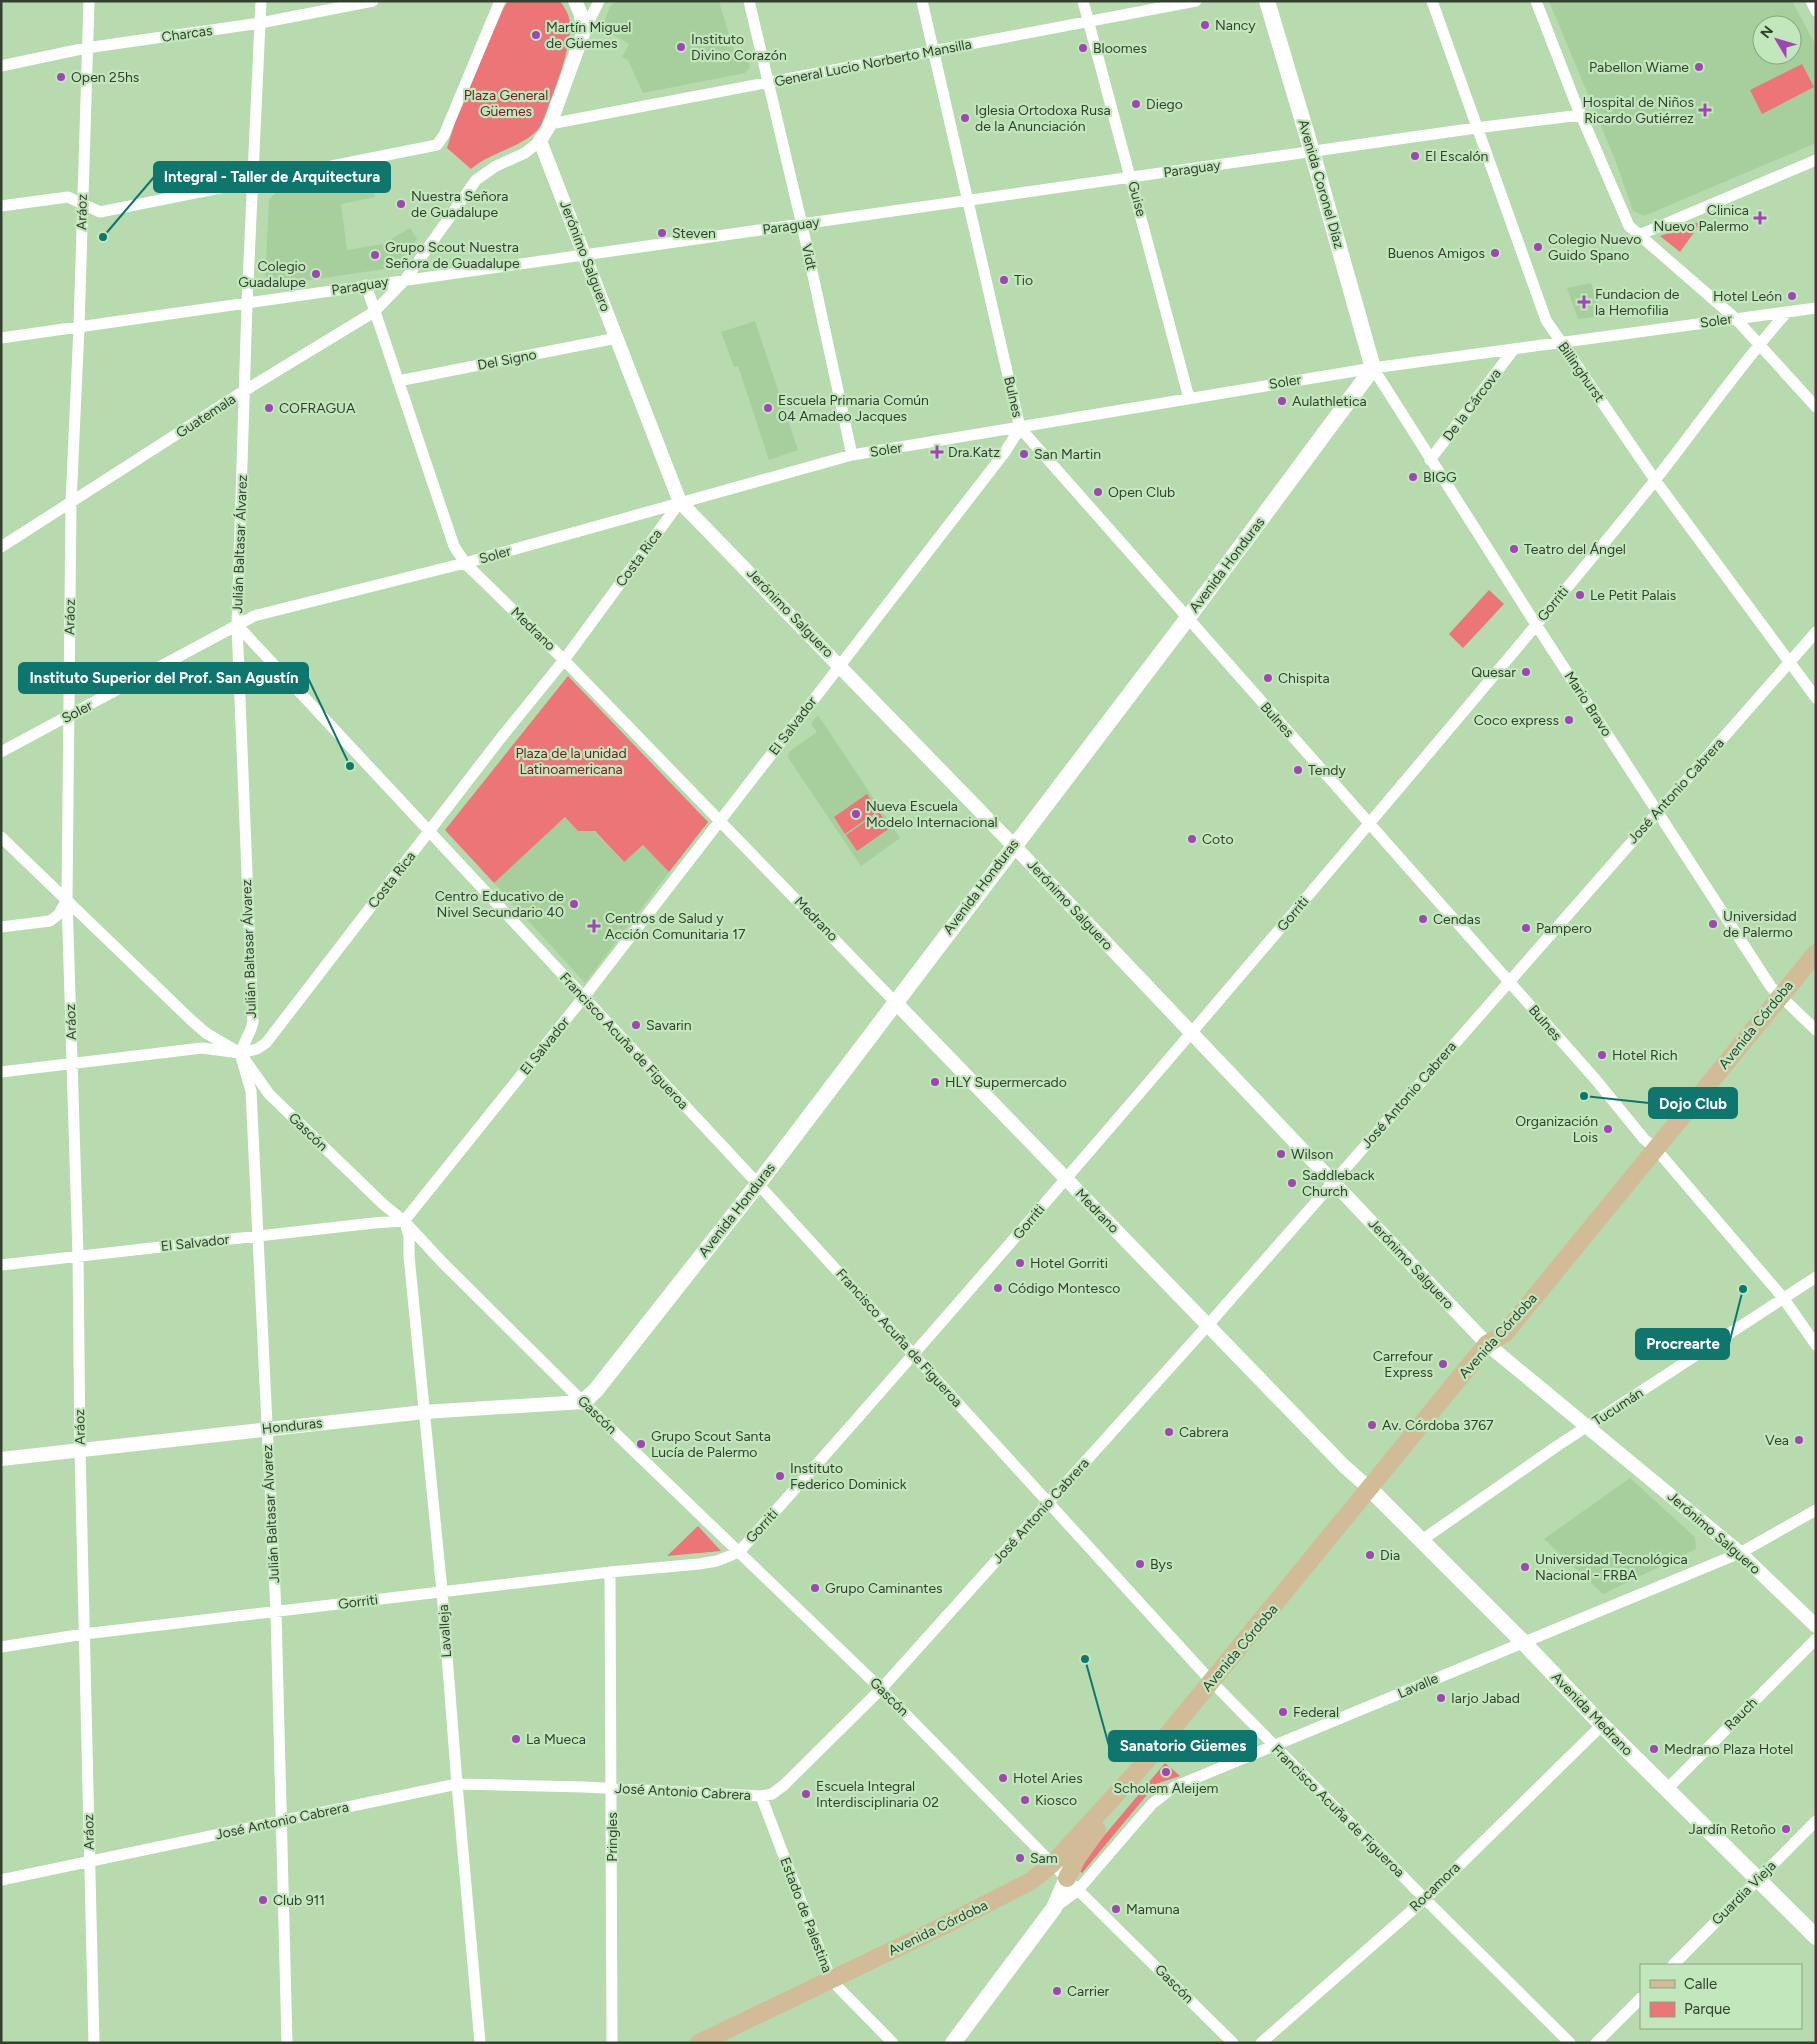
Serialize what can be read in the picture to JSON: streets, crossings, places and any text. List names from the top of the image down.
{
  "streets": {
    "main road": [
      "Avenida Coronel Díaz",
      "Avenida Honduras",
      "Avenida Córdoba",
      "Avenida Medrano"
    ],
    "street": [
      "Charcas",
      "General Lucio Norberto Mansilla",
      "Paraguay",
      "Guise",
      "Aráoz",
      "Jerónimo Salguero",
      "Vidt",
      "Soler",
      "Del Signo",
      "Billinghurst",
      "Bulnes",
      "De la Cárcova",
      "Guatemala",
      "Julián Baltasar Álvarez",
      "Costa Rica",
      "Gorriti",
      "Medrano",
      "Mario Bravo",
      "El Salvador",
      "José Antonio Cabrera",
      "Francisco Acuña de Figueroa",
      "Gascón",
      "Tucumán",
      "Honduras",
      "Lavalleja",
      "Lavalle",
      "Rauch",
      "Pringles",
      "Rocamora",
      "Guardia Vieja",
      "Estado de Palestina"
    ]
  },
  "crossings": [
    ["Charcas", "Aráoz"],
    ["Charcas", "Julián Baltasar Álvarez"],
    ["General Lucio Norberto Mansilla", "Guise"],
    ["General Lucio Norberto Mansilla", "Vidt"],
    ["General Lucio Norberto Mansilla", "Bulnes"],
    ["Paraguay", "Avenida Coronel Díaz"],
    ["Paraguay", "Guise"],
    ["Paraguay", "Aráoz"],
    ["Paraguay", "Jerónimo Salguero"],
    ["Paraguay", "Vidt"],
    ["Paraguay", "Billinghurst"],
    ["Paraguay", "Bulnes"],
    ["Paraguay", "Guatemala"],
    ["Paraguay", "Julián Baltasar Álvarez"],
    ["Paraguay", "Medrano"],
    ["Avenida Coronel Díaz", "Soler"],
    ["Avenida Coronel Díaz", "Avenida Honduras"],
    ["Avenida Coronel Díaz", "Mario Bravo"],
    ["Guise", "Soler"],
    ["Aráoz", "Soler"],
    ["Aráoz", "Guatemala"],
    ["Aráoz", "Costa Rica"],
    ["Aráoz", "Gorriti"],
    ["Aráoz", "El Salvador"],
    ["Aráoz", "José Antonio Cabrera"],
    ["Aráoz", "Gascón"],
    ["Aráoz", "Honduras"],
    ["Jerónimo Salguero", "Soler"],
    ["Jerónimo Salguero", "Del Signo"],
    ["Jerónimo Salguero", "Costa Rica"],
    ["Jerónimo Salguero", "Avenida Honduras"],
    ["Jerónimo Salguero", "Gorriti"],
    ["Jerónimo Salguero", "El Salvador"],
    ["Jerónimo Salguero", "José Antonio Cabrera"],
    ["Jerónimo Salguero", "Avenida Córdoba"],
    ["Jerónimo Salguero", "Tucumán"],
    ["Jerónimo Salguero", "Lavalle"],
    ["Vidt", "Soler"],
    ["Soler", "Billinghurst"],
    ["Soler", "Bulnes"],
    ["Soler", "De la Cárcova"],
    ["Soler", "Julián Baltasar Álvarez"],
    ["Soler", "Costa Rica"],
    ["Soler", "Avenida Honduras"],
    ["Soler", "Gorriti"],
    ["Soler", "Medrano"],
    ["Soler", "Mario Bravo"],
    ["Soler", "El Salvador"],
    ["Soler", "Francisco Acuña de Figueroa"],
    ["Del Signo", "Medrano"],
    ["Billinghurst", "Gorriti"],
    ["Billinghurst", "José Antonio Cabrera"],
    ["Bulnes", "Avenida Honduras"],
    ["Bulnes", "Gorriti"],
    ["Bulnes", "El Salvador"],
    ["Bulnes", "José Antonio Cabrera"],
    ["Bulnes", "Avenida Córdoba"],
    ["Bulnes", "Tucumán"],
    ["De la Cárcova", "Mario Bravo"],
    ["Guatemala", "Julián Baltasar Álvarez"],
    ["Guatemala", "Medrano"],
    ["Julián Baltasar Álvarez", "Costa Rica"],
    ["Julián Baltasar Álvarez", "Gorriti"],
    ["Julián Baltasar Álvarez", "El Salvador"],
    ["Julián Baltasar Álvarez", "José Antonio Cabrera"],
    ["Julián Baltasar Álvarez", "Francisco Acuña de Figueroa"],
    ["Julián Baltasar Álvarez", "Gascón"],
    ["Julián Baltasar Álvarez", "Honduras"],
    ["Costa Rica", "Medrano"],
    ["Costa Rica", "Francisco Acuña de Figueroa"],
    ["Costa Rica", "Gascón"],
    ["Avenida Honduras", "Medrano"],
    ["Avenida Honduras", "Mario Bravo"],
    ["Avenida Honduras", "Francisco Acuña de Figueroa"],
    ["Avenida Honduras", "Gascón"],
    ["Avenida Honduras", "Honduras"],
    ["Gorriti", "Medrano"],
    ["Gorriti", "Mario Bravo"],
    ["Gorriti", "Francisco Acuña de Figueroa"],
    ["Gorriti", "Gascón"],
    ["Gorriti", "Lavalleja"],
    ["Gorriti", "Pringles"],
    ["Medrano", "El Salvador"],
    ["Medrano", "José Antonio Cabrera"],
    ["Medrano", "Avenida Córdoba"],
    ["Medrano", "Avenida Medrano"],
    ["Mario Bravo", "José Antonio Cabrera"],
    ["Mario Bravo", "Avenida Córdoba"],
    ["El Salvador", "Francisco Acuña de Figueroa"],
    ["El Salvador", "Gascón"],
    ["El Salvador", "Lavalleja"],
    ["José Antonio Cabrera", "Francisco Acuña de Figueroa"],
    ["José Antonio Cabrera", "Gascón"],
    ["José Antonio Cabrera", "Lavalleja"],
    ["José Antonio Cabrera", "Pringles"],
    ["José Antonio Cabrera", "Estado de Palestina"],
    ["Avenida Córdoba", "Francisco Acuña de Figueroa"],
    ["Avenida Córdoba", "Gascón"],
    ["Avenida Córdoba", "Lavalle"],
    ["Avenida Córdoba", "Avenida Medrano"],
    ["Avenida Córdoba", "Estado de Palestina"],
    ["Francisco Acuña de Figueroa", "Lavalle"],
    ["Francisco Acuña de Figueroa", "Rocamora"],
    ["Gascón", "Honduras"],
    ["Gascón", "Lavalleja"],
    ["Gascón", "Lavalle"],
    ["Tucumán", "Avenida Medrano"],
    ["Honduras", "Lavalleja"],
    ["Lavalle", "Avenida Medrano"],
    ["Avenida Medrano", "Rauch"],
    ["Avenida Medrano", "Rocamora"],
    ["Avenida Medrano", "Guardia Vieja"]
  ],
  "parks": ["Plaza General Güemes", "Plaza de la unidad Latinoamericana"],
  "places": {
    "other": [
      "Nancy",
      "Martín Miguel de Güemes",
      "Instituto Divino Corazón",
      "Bloomes",
      "Pabellon Wiame",
      "Open 25hs",
      "Diego",
      "Iglesia Ortodoxa Rusa de la Anunciación",
      "El Escalón",
      "Nuestra Señora de Guadalupe",
      "Steven",
      "Integral - Taller de Arquitectura",
      "Colegio Nuevo Guido Spano",
      "Buenos Amigos",
      "Grupo Scout Nuestra Señora de Guadalupe",
      "Colegio Guadalupe",
      "Tio",
      "Hotel León",
      "Aulathletica",
      "COFRAGUA",
      "Escuela Primaria Común 04 Amadeo Jacques",
      "San Martin",
      "BIGG",
      "Open Club",
      "Teatro del Ángel",
      "Le Petit Palais",
      "Quesar",
      "Chispita",
      "Coco express",
      "Instituto Superior del Prof. San Agustín",
      "Tendy",
      "Nueva Escuela Modelo Internacional",
      "Coto",
      "Centro Educativo de Nivel Secundario 40",
      "Cendas",
      "Universidad de Palermo",
      "Pampero",
      "Savarin",
      "Hotel Rich",
      "HLY Supermercado",
      "Dojo Club",
      "Organización Lois",
      "Wilson",
      "Saddleback Church",
      "Hotel Gorriti",
      "Código Montesco",
      "Procrearte",
      "Carrefour Express",
      "Av. Córdoba 3767",
      "Cabrera",
      "Vea",
      "Grupo Scout Santa Lucía de Palermo",
      "Instituto Federico Dominick",
      "Dia",
      "Bys",
      "Universidad Tecnológica Nacional - FRBA",
      "Grupo Caminantes",
      "Sanatorio Güemes",
      "Iarjo Jabad",
      "Federal",
      "La Mueca",
      "Medrano Plaza Hotel",
      "Scholem Aleijem",
      "Hotel Aries",
      "Escuela Integral Interdisciplinaria 02",
      "Kiosco",
      "Jardín Retoño",
      "Sam",
      "Club 911",
      "Mamuna",
      "Carrier"
    ],
    "health": [
      "Hospital de Niños Ricardo Gutiérrez",
      "Clinica Nuevo Palermo",
      "Fundacion de la Hemofilia",
      "Dra.Katz",
      "Centros de Salud y Acción Comunitaria 17"
    ]
  },
  "legend": ["Calle", "Parque"],
  "north": "top left"
}
